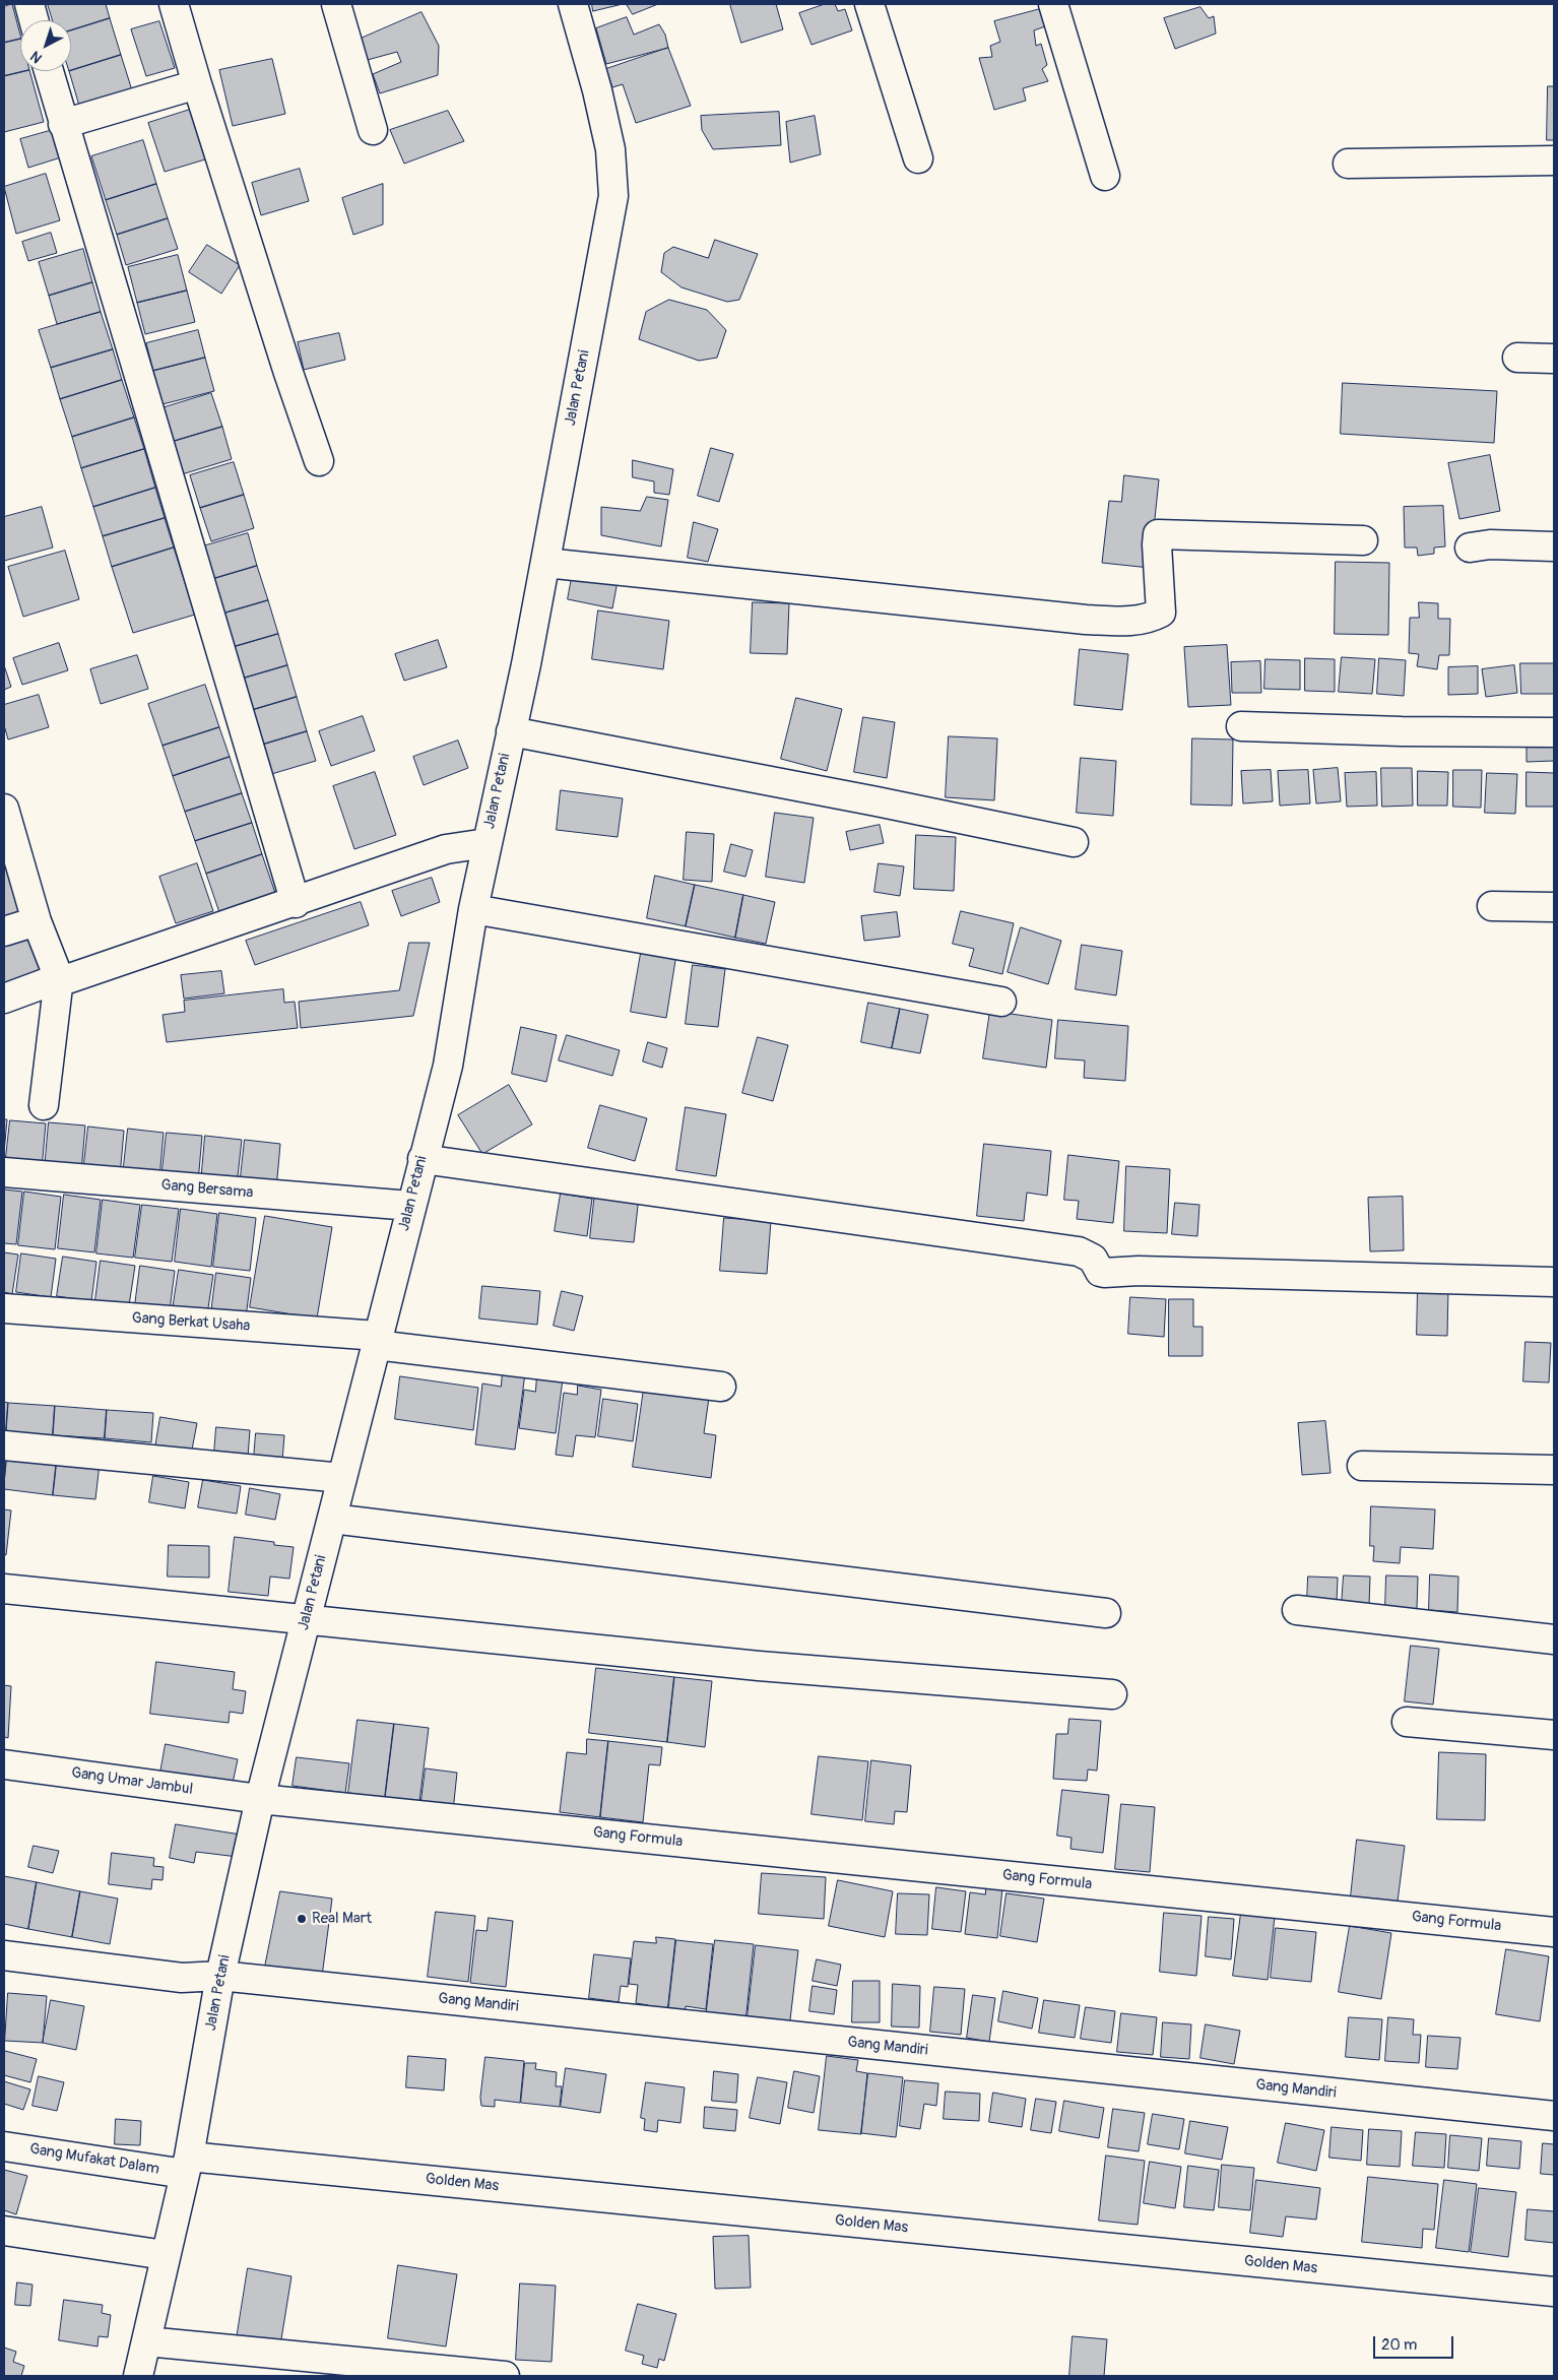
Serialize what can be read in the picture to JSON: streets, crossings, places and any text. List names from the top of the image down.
{
  "streets": {
    "street": [
      "Jalan Petani",
      "Gang Bersama",
      "Gang Berkat Usaha",
      "Gang Umar Jambul",
      "Gang Formula",
      "Gang Mandiri",
      "Gang Mufakat Dalam",
      "Golden Mas"
    ]
  },
  "crossings": [
    ["Jalan Petani", "Gang Bersama"],
    ["Jalan Petani", "Gang Berkat Usaha"],
    ["Jalan Petani", "Gang Umar Jambul"],
    ["Jalan Petani", "Gang Mandiri"],
    ["Jalan Petani", "Gang Mufakat Dalam"],
    ["Jalan Petani", "Golden Mas"],
    ["Gang Umar Jambul", "Gang Formula"],
    ["Gang Mufakat Dalam", "Golden Mas"]
  ],
  "places": ["Real Mart"],
  "scale_bar": "20 m",
  "north": "bottom left"
}
